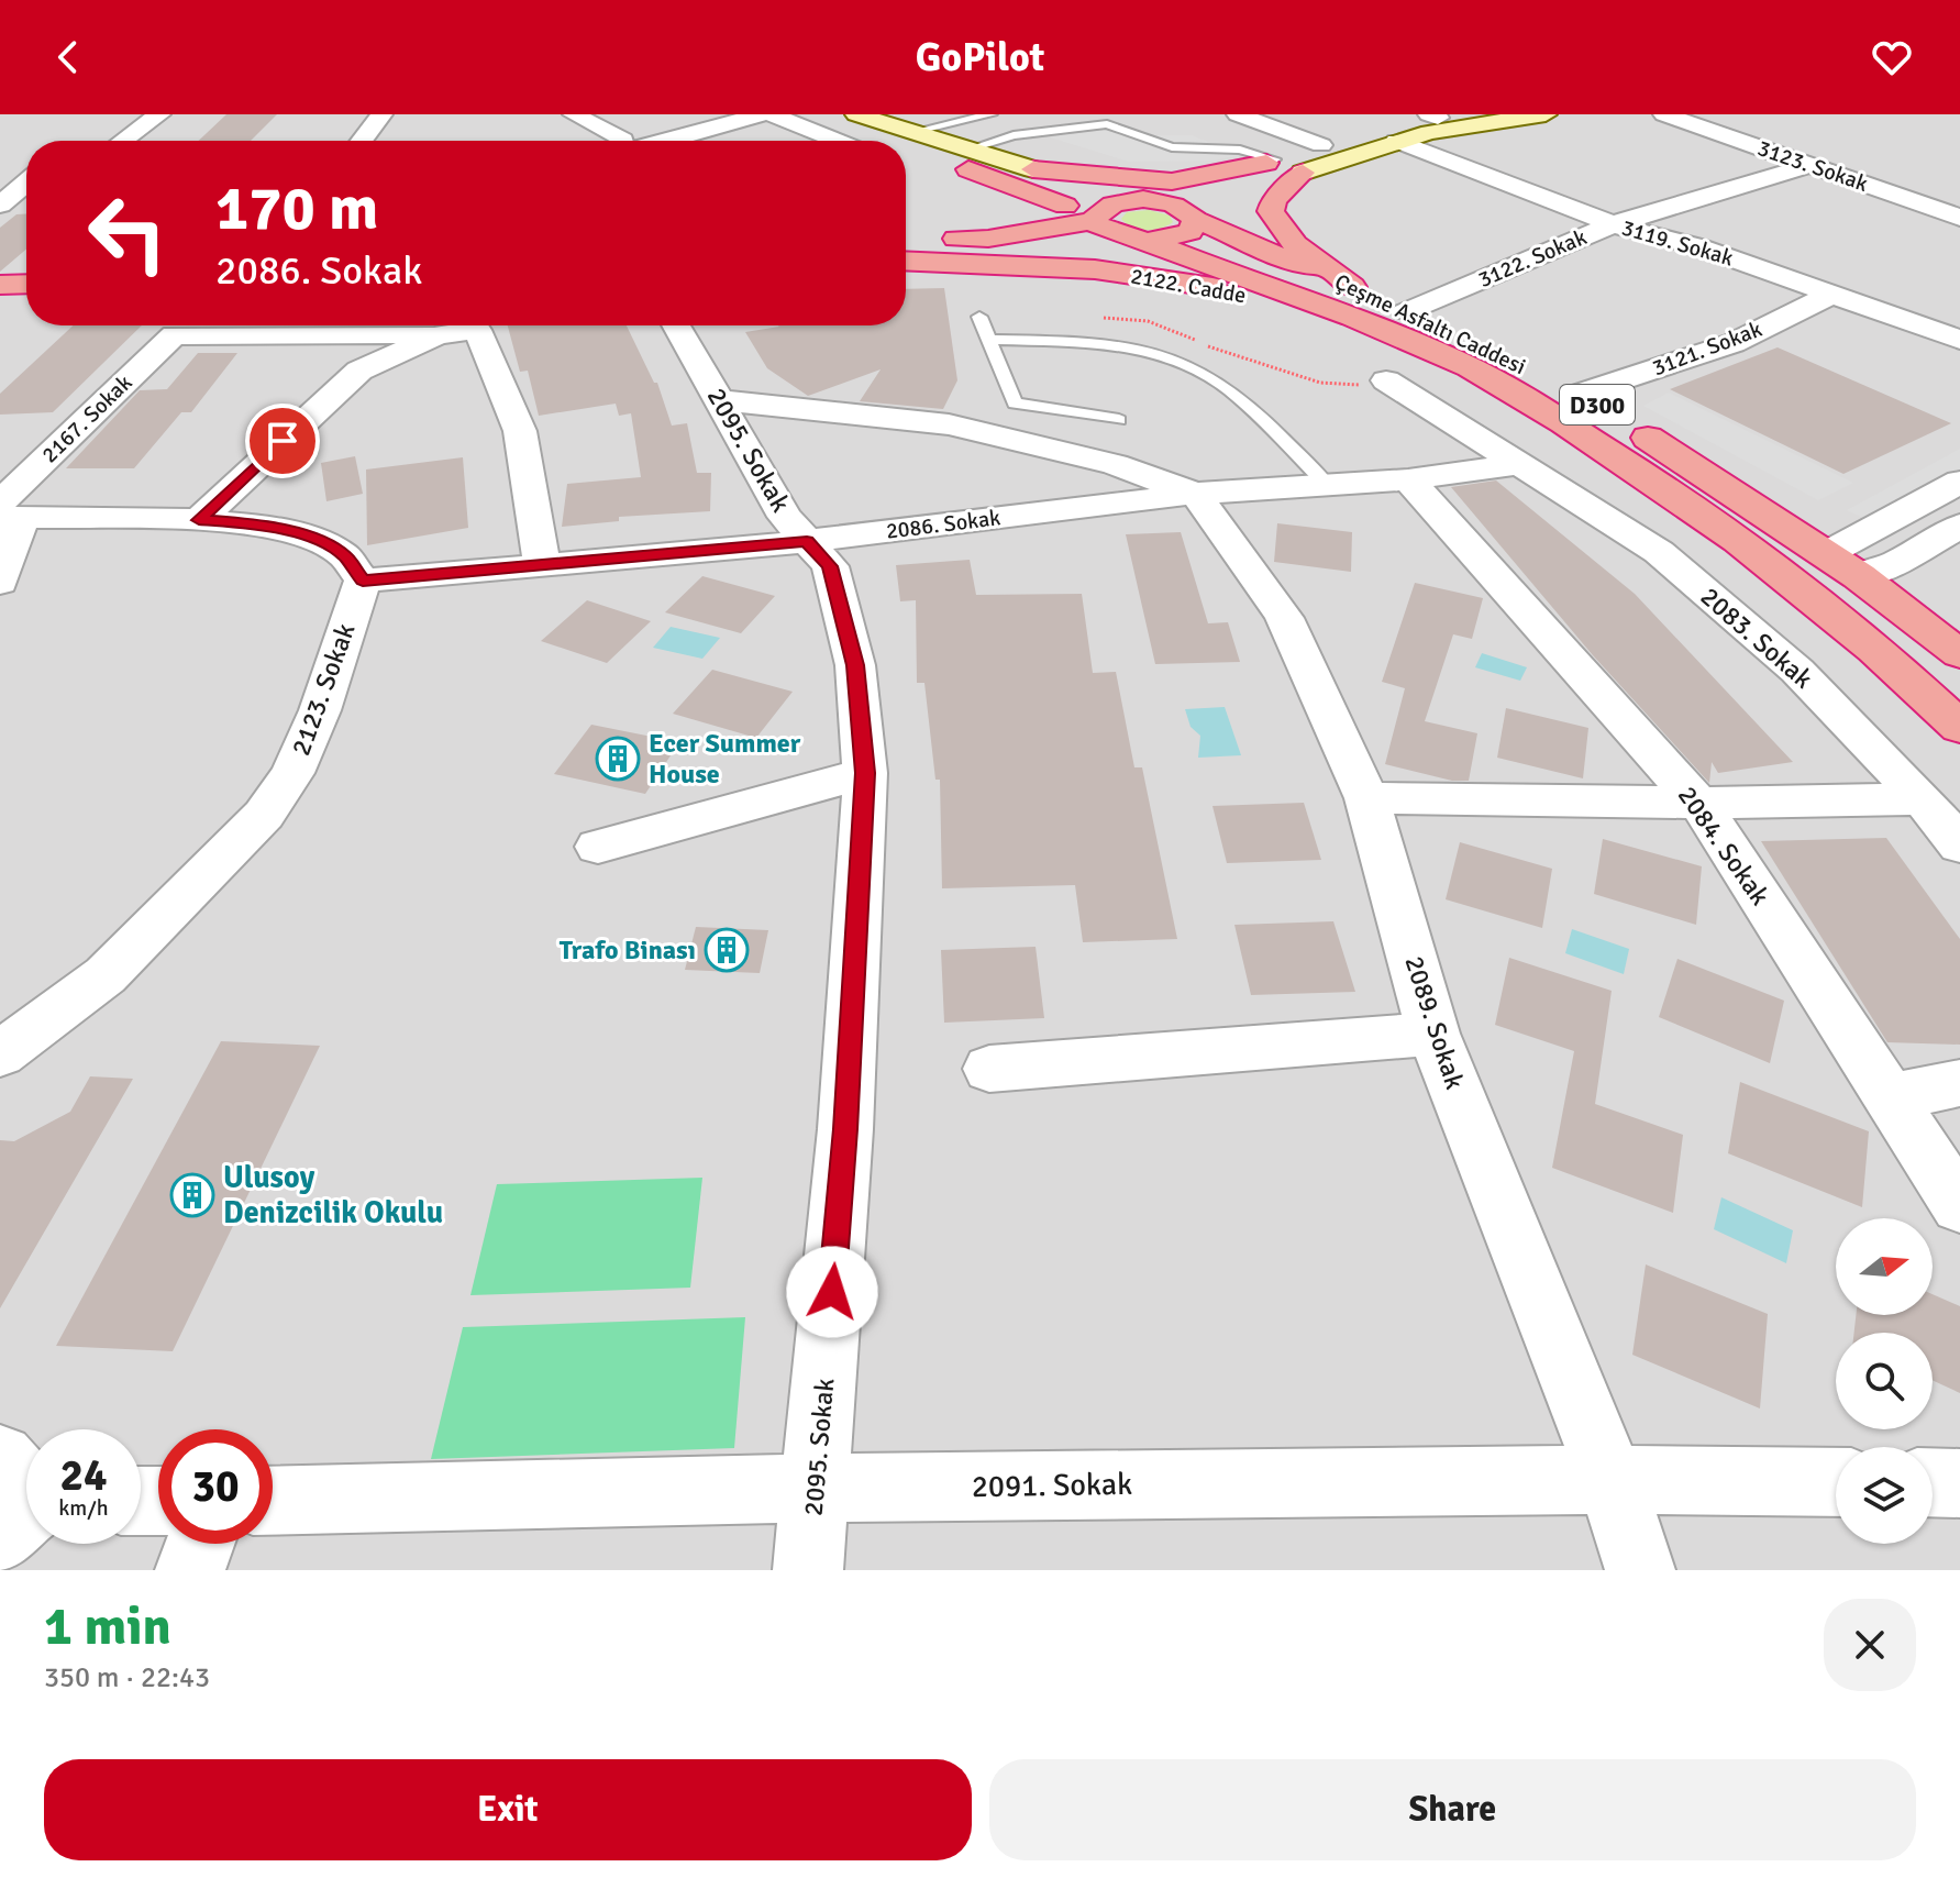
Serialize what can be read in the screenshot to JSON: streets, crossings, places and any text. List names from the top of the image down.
{
  "streets": {
    "highway": ["2122. Cadde", "Çeşme Asfaltı Caddesi", "D300"],
    "street": [
      "3123. Sokak",
      "3119. Sokak",
      "3122. Sokak",
      "3121. Sokak",
      "2167. Sokak",
      "2095. Sokak",
      "2086. Sokak",
      "2083. Sokak",
      "2123. Sokak",
      "2084. Sokak",
      "2089. Sokak",
      "2091. Sokak"
    ]
  },
  "crossings": [
    ["3123. Sokak", "3122. Sokak"],
    ["3119. Sokak", "3122. Sokak"],
    ["3119. Sokak", "3121. Sokak"],
    ["3122. Sokak", "Çeşme Asfaltı Caddesi"],
    ["2122. Cadde", "Çeşme Asfaltı Caddesi"],
    ["Çeşme Asfaltı Caddesi", "3121. Sokak"],
    ["Çeşme Asfaltı Caddesi", "D300"],
    ["2095. Sokak", "2086. Sokak"],
    ["2095. Sokak", "2091. Sokak"],
    ["2086. Sokak", "2083. Sokak"],
    ["2086. Sokak", "2123. Sokak"],
    ["2086. Sokak", "2084. Sokak"],
    ["2086. Sokak", "2089. Sokak"],
    ["2089. Sokak", "2091. Sokak"]
  ],
  "places": {
    "building": ["Ecer Summer House", "Trafo Binası", "Ulusoy Denizcilik Okulu"]
  },
  "north": "right",
  "page": {
    "header": "GoPilot",
    "turn": ["170 m", "2086. Sokak"],
    "speed": "24 km/h",
    "limit": "30",
    "heading": ["1 min", "350 m · 22:43"],
    "buttons": ["Exit", "Share"]
  }
}
